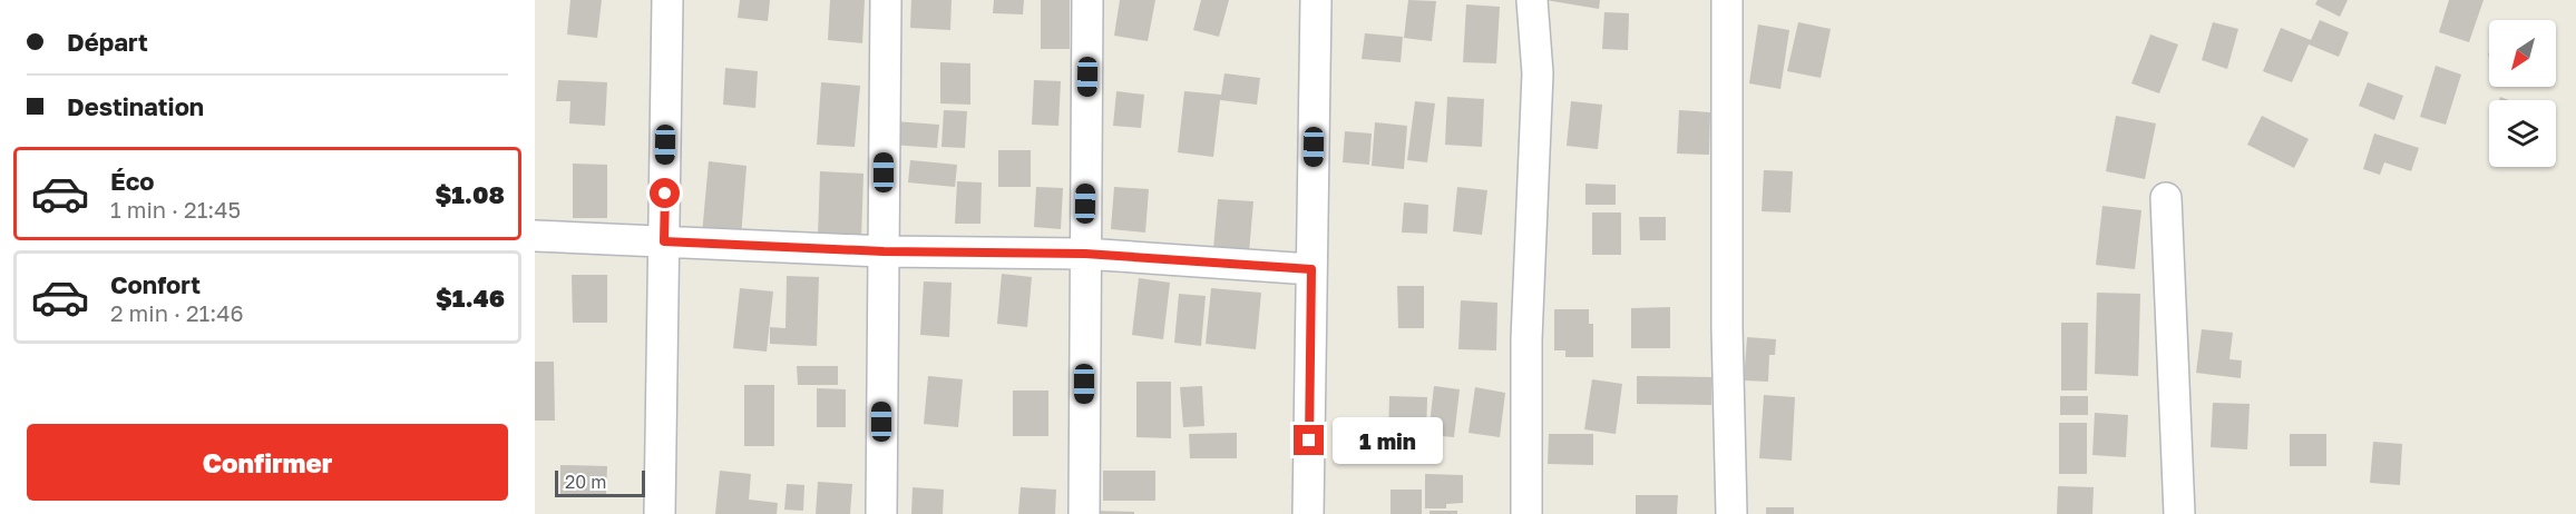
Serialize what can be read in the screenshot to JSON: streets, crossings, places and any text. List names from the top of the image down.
{
  "scale_bar": "20 m",
  "north": "bottom left",
  "page": {
    "banner": ["Départ", "Destination"],
    "list": [
      {
        "name": "Éco",
        "note": "1 min · 21:45",
        "value": "$1.08"
      },
      {
        "name": "Confort",
        "note": "2 min · 21:46",
        "value": "$1.46"
      }
    ],
    "buttons": "Confirmer",
    "bubble": "1 min",
    "scale": "20 m"
  }
}
